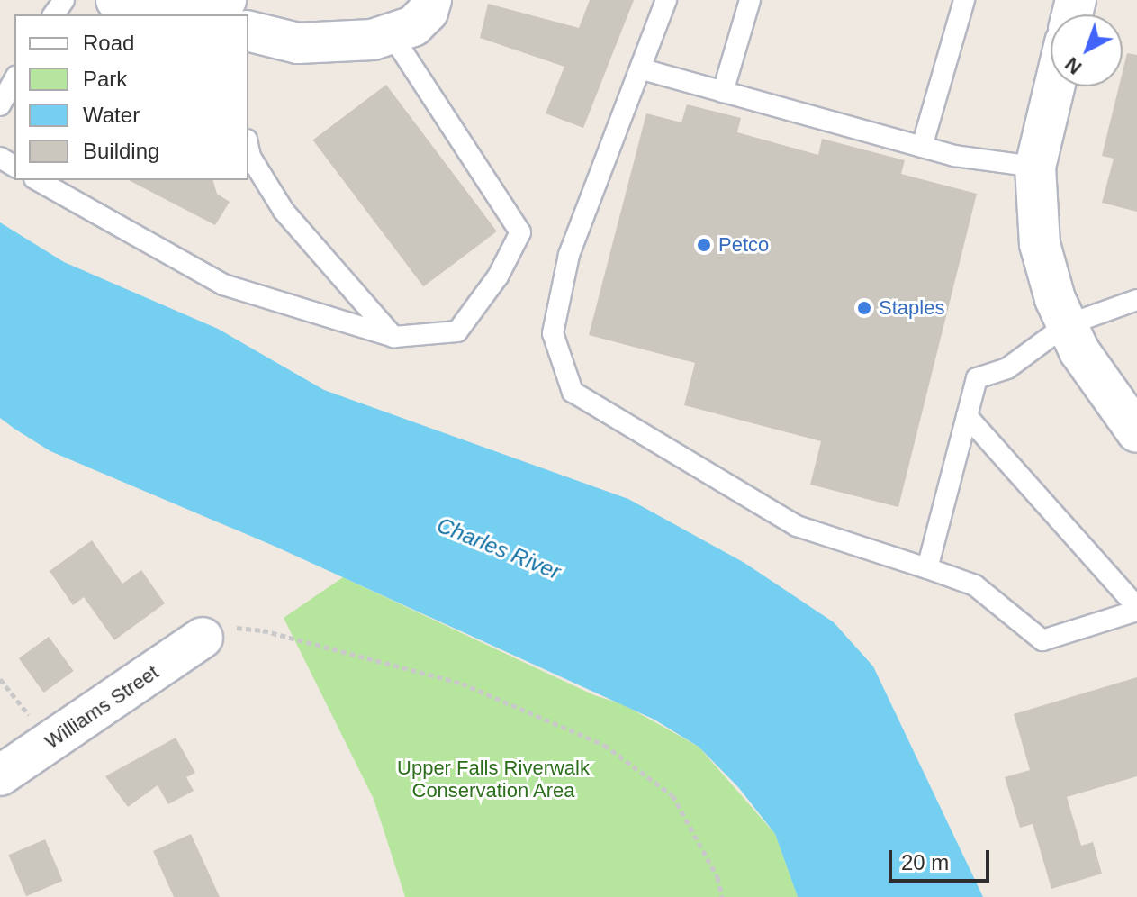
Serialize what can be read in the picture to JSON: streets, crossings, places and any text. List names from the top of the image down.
{
  "streets": {
    "street": ["Williams Street"]
  },
  "water": ["Charles River"],
  "parks": ["Upper Falls Riverwalk Conservation Area"],
  "places": ["Petco", "Staples"],
  "legend": [
    "Road",
    "Park",
    "Water",
    "Building"
  ],
  "scale_bar": "20 m",
  "north": "bottom left"
}
